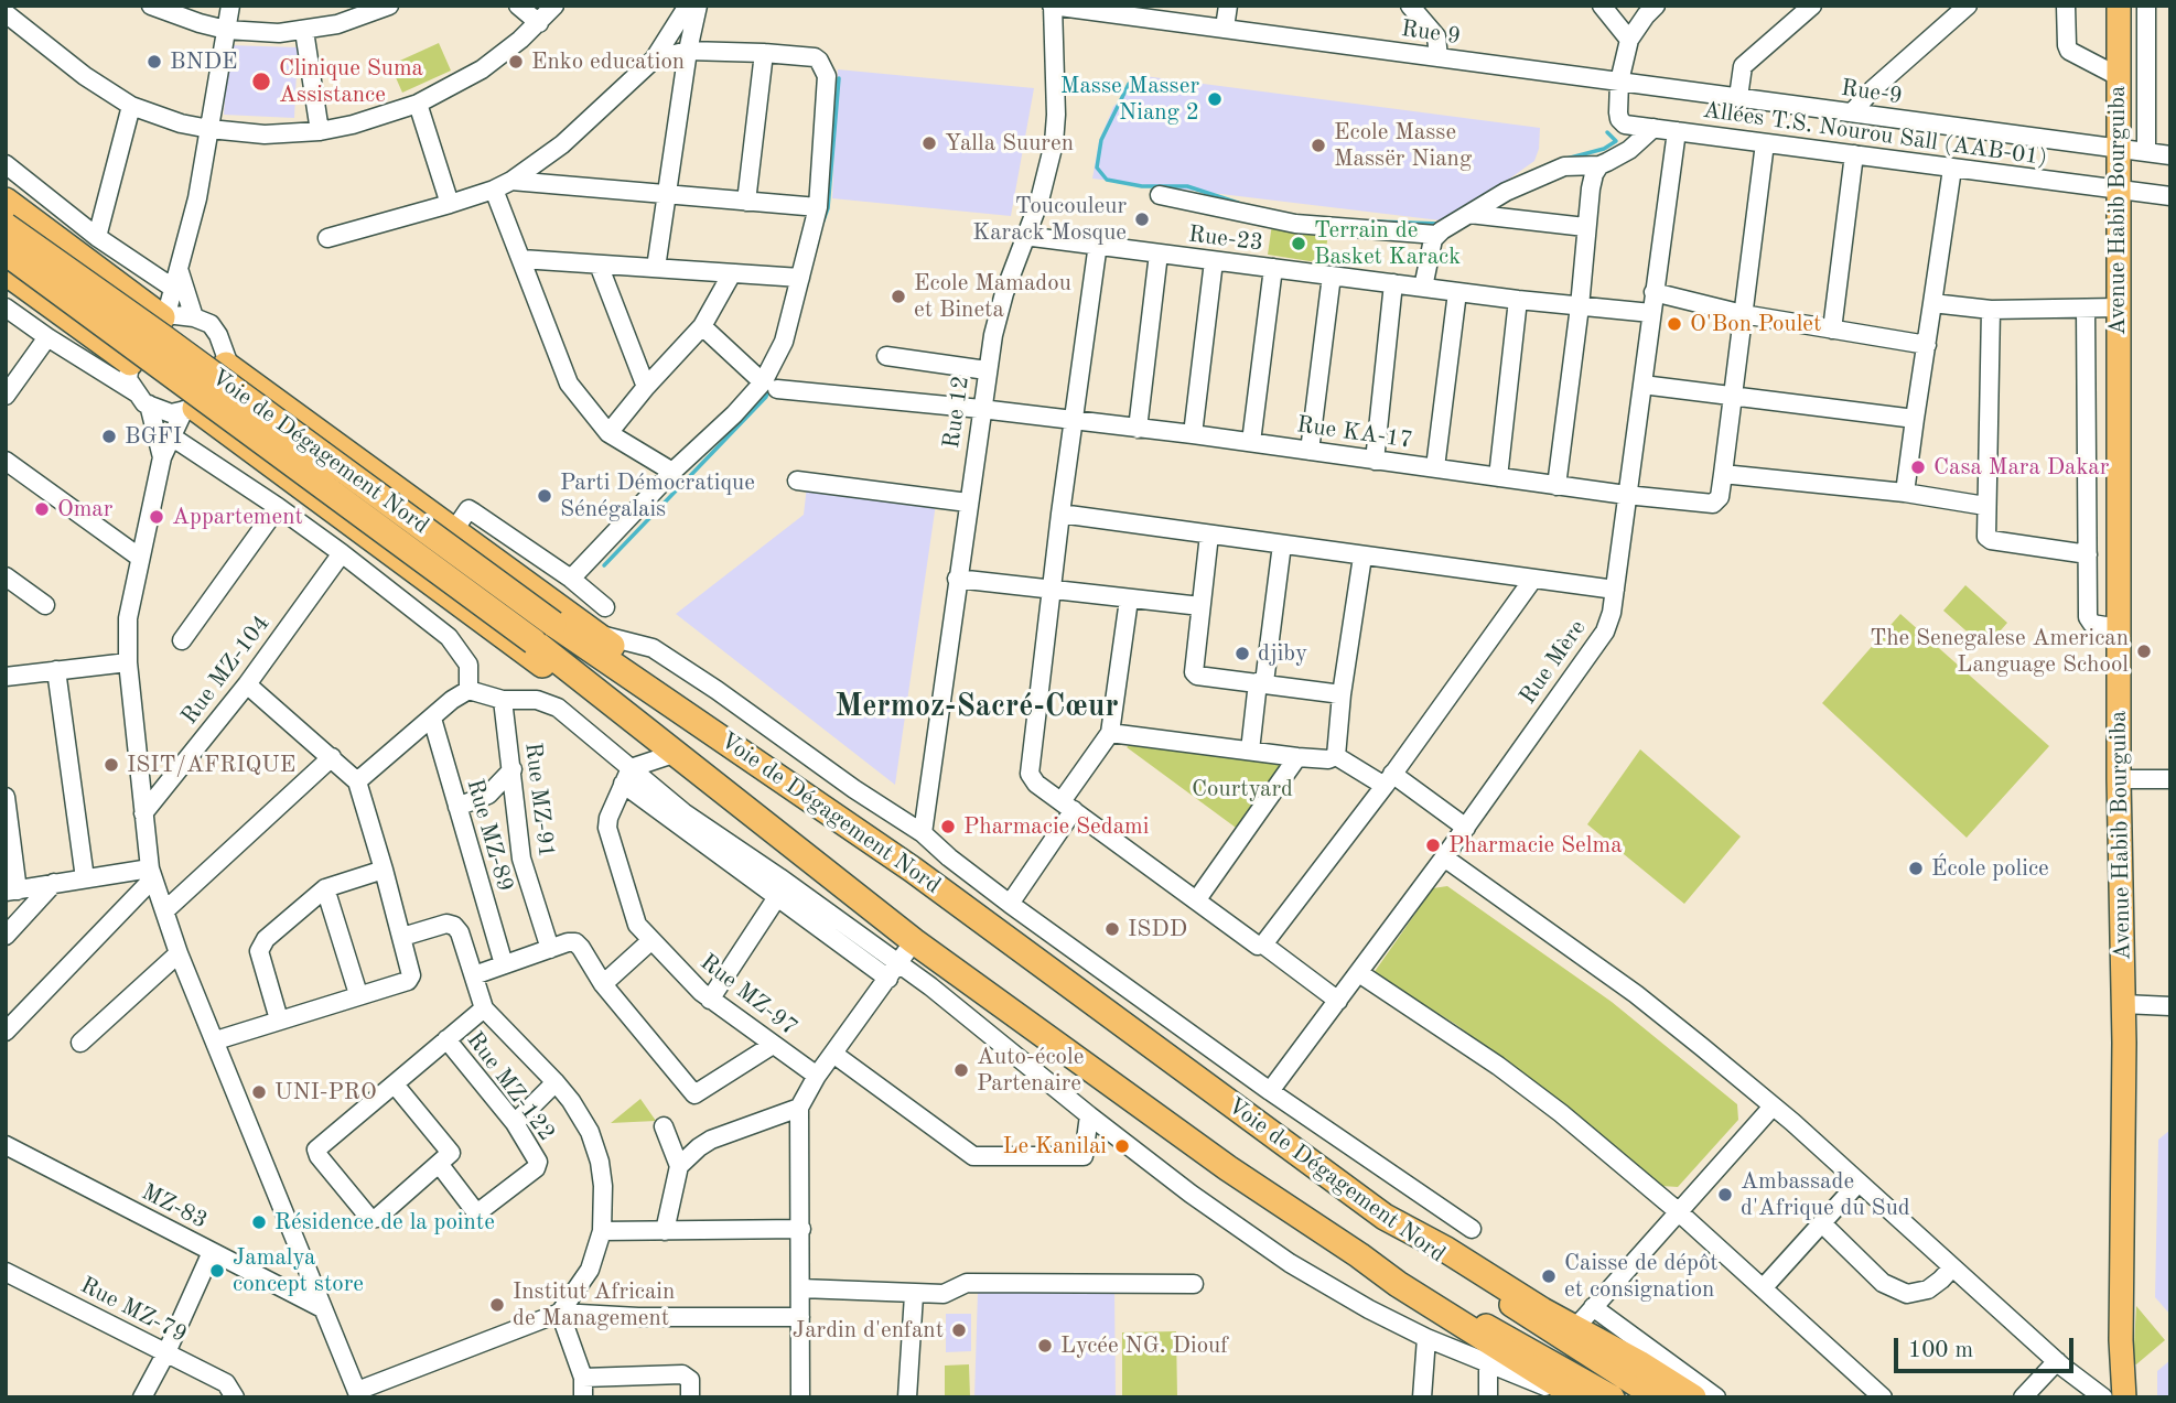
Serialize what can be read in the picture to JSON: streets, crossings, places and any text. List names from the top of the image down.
{
  "streets": {
    "highway": ["Voie de Dégagement Nord"],
    "main road": ["Avenue Habib Bourguiba"],
    "street": [
      "Rue 9",
      "Rue-9",
      "Allées T.S. Nourou Sall (AAB-01)",
      "Rue-23",
      "Rue 12",
      "Rue KA-17",
      "Rue Mère",
      "Rue MZ-104",
      "Rue MZ-91",
      "Rue MZ-89",
      "Rue MZ-97",
      "Rue MZ-122",
      "MZ-83",
      "Rue MZ-79"
    ]
  },
  "crossings": [
    ["Rue 9", "Rue-9"],
    ["Rue 9", "Allées T.S. Nourou Sall (AAB-01)"],
    ["Rue 9", "Rue 12"],
    ["Rue-9", "Allées T.S. Nourou Sall (AAB-01)"],
    ["Rue-9", "Avenue Habib Bourguiba"],
    ["Allées T.S. Nourou Sall (AAB-01)", "Avenue Habib Bourguiba"],
    ["Allées T.S. Nourou Sall (AAB-01)", "Rue Mère"],
    ["Rue-23", "Rue 12"],
    ["Rue-23", "Rue Mère"],
    ["Rue 12", "Rue KA-17"],
    ["Rue KA-17", "Rue Mère"]
  ],
  "districts": ["Mermoz-Sacré-Cœur"],
  "parks": ["Courtyard"],
  "places": [
    "BNDE",
    "Enko education",
    "Clinique Suma Assistance",
    "Masse Masser Niang 2",
    "Yalla Suuren",
    "Ecole Masse Massër Niang",
    "Toucouleur Karack Mosque",
    "Terrain de Basket Karack",
    "Ecole Mamadou et Bineta",
    "O'Bon Poulet",
    "BGFI",
    "Casa Mara Dakar",
    "Parti Démocratique Sénégalais",
    "Omar",
    "Appartement",
    "The Senegalese American Language School",
    "djiby",
    "ISIT/AFRIQUE",
    "Pharmacie Sedami",
    "Pharmacie Selma",
    "École police",
    "ISDD",
    "Auto-école Partenaire",
    "UNI-PRO",
    "Le Kanilai",
    "Ambassade d'Afrique du Sud",
    "Résidence de la pointe",
    "Jamalya concept store",
    "Caisse de dépôt et consignation",
    "Institut Africain de Management",
    "Jardin d'enfant",
    "Lycée NG. Diouf"
  ],
  "scale_bar": "100 m"
}
